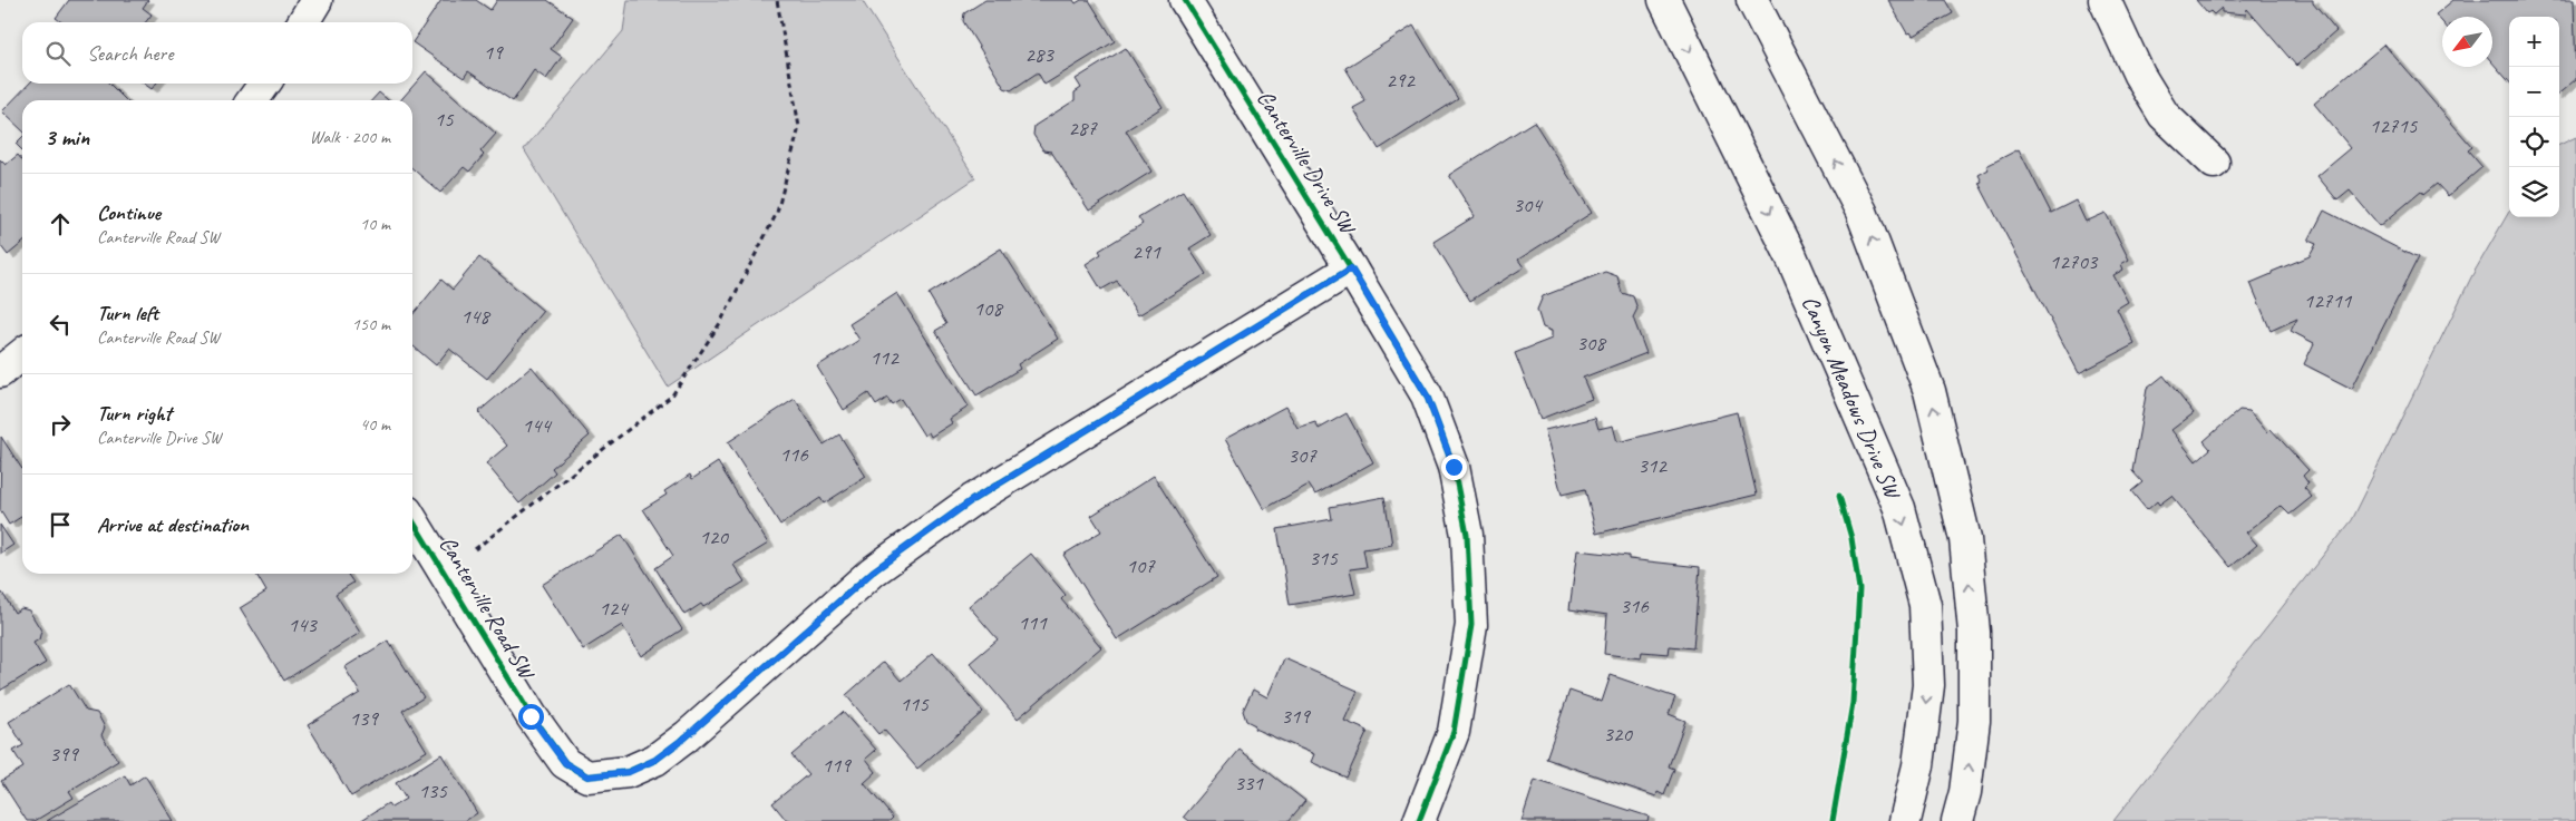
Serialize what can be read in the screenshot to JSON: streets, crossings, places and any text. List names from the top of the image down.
{
  "streets": {
    "street": ["Canterville Drive SW", "Canyon Meadows Drive SW", "Canterville Road SW"]
  },
  "crossings": [
    ["Canterville Drive SW", "Canterville Road SW"]
  ],
  "house_numbers": [
    "19",
    "283",
    "292",
    "15",
    "12715",
    "287",
    "304",
    "291",
    "12703",
    "12711",
    "108",
    "148",
    "308",
    "112",
    "144",
    "116",
    "307",
    "312",
    "120",
    "315",
    "107",
    "316",
    "124",
    "111",
    "143",
    "115",
    "319",
    "139",
    "320",
    "399",
    "119",
    "331",
    "135"
  ],
  "north": "bottom left",
  "page": {
    "map_buttons": ["+", "−"],
    "search": "Search here",
    "heading": ["3 min", "Walk · 200 m"],
    "list": [
      ["Continue", "Canterville Road SW", "10 m"],
      ["Turn left", "Canterville Road SW", "150 m"],
      ["Turn right", "Canterville Drive SW", "40 m"],
      "Arrive at destination"
    ]
  }
}
